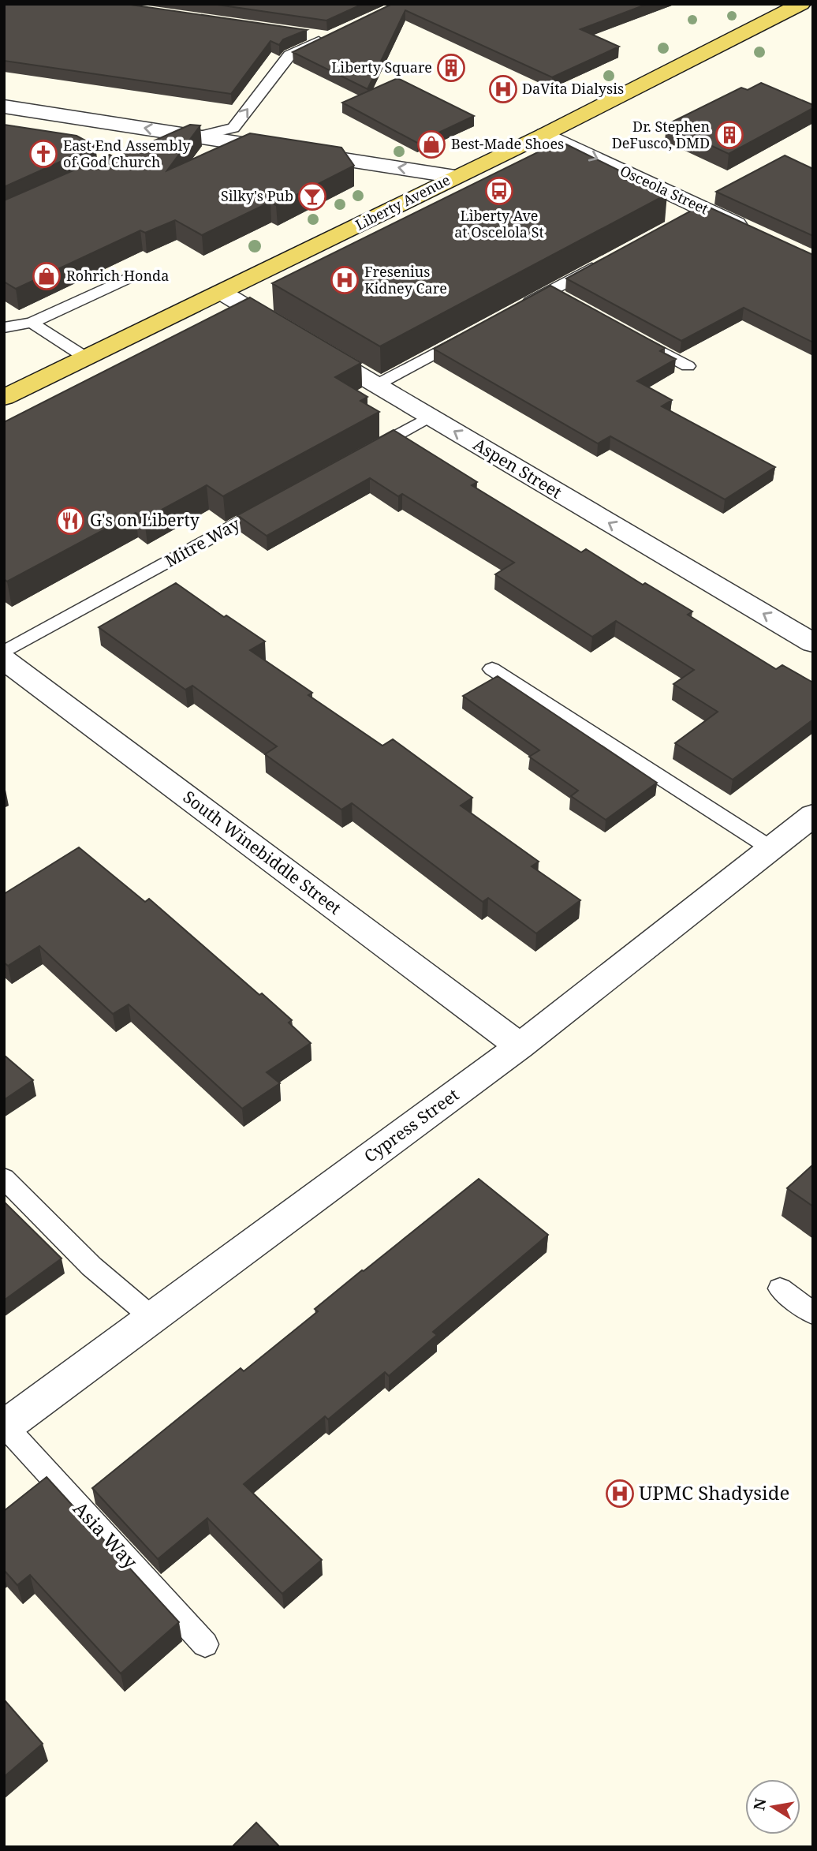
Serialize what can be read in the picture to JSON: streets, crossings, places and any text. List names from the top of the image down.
{
  "streets": {
    "main road": ["Liberty Avenue"],
    "street": [
      "Osceola Street",
      "Aspen Street",
      "South Winebiddle Street",
      "Cypress Street"
    ],
    "lane": ["Mitre Way", "Asia Way"]
  },
  "crossings": [
    ["Osceola Street", "Liberty Avenue"],
    ["Liberty Avenue", "Aspen Street"],
    ["South Winebiddle Street", "Cypress Street"],
    ["Cypress Street", "Asia Way"]
  ],
  "one_way": ["Osceola Street", "Aspen Street"],
  "places": {
    "building": ["Liberty Square", "Dr. Stephen DeFusco, DMD"],
    "hospital": ["DaVita Dialysis", "Fresenius Kidney Care", "UPMC Shadyside"],
    "shop": ["Best-Made Shoes", "Rohrich Honda"],
    "church": ["East End Assembly of God Church"],
    "bus stop": ["Liberty Ave at Oscelola St"],
    "bar": ["Silky's Pub"],
    "restaurant": ["G's on Liberty"]
  },
  "north": "left"
}
